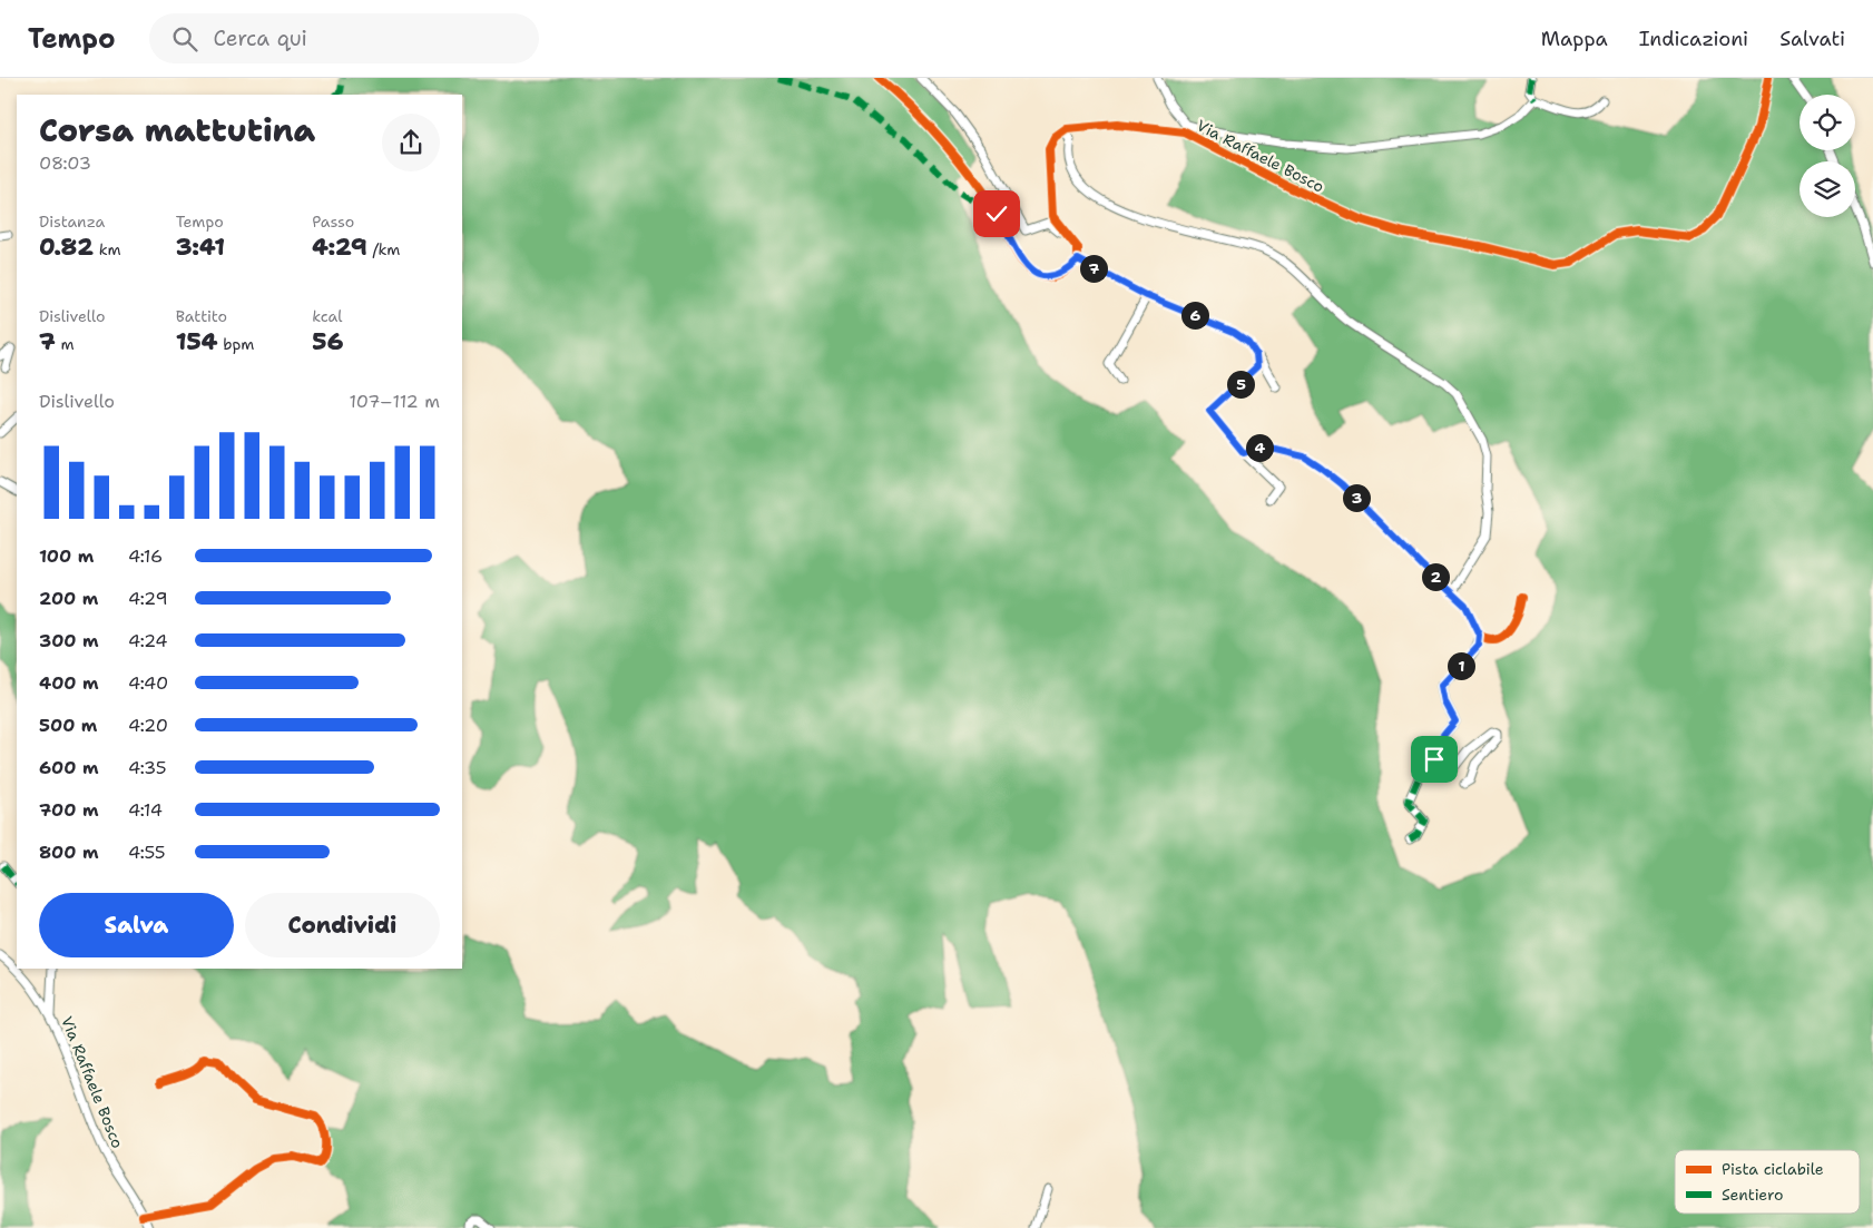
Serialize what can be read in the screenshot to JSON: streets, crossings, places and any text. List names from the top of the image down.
{
  "streets": {
    "street": ["Via Raffaele Bosco"]
  },
  "legend": ["Pista ciclabile", "Sentiero"],
  "page": {
    "header": "Tempo",
    "search": "Cerca qui",
    "nav": ["Mappa", "Indicazioni", "Salvati"],
    "heading": ["Corsa mattutina", "08:03"],
    "stats": [
      ["Distanza", "0.82 km"],
      ["Tempo", "3:41"],
      ["Passo", "4:29 /km"],
      ["Dislivello", "7 m"],
      ["Battito", "154 bpm"],
      ["kcal", "56"]
    ],
    "pins": [
      "7",
      "6",
      "5",
      "4",
      "3",
      "2",
      "1"
    ],
    "chart": ["Dislivello", "107–112 m"],
    "list": [
      {
        "name": "100 m",
        "note": "4:16"
      },
      {
        "name": "200 m",
        "note": "4:29"
      },
      {
        "name": "300 m",
        "note": "4:24"
      },
      {
        "name": "400 m",
        "note": "4:40"
      },
      {
        "name": "500 m",
        "note": "4:20"
      },
      {
        "name": "600 m",
        "note": "4:35"
      },
      {
        "name": "700 m",
        "note": "4:14"
      },
      {
        "name": "800 m",
        "note": "4:55"
      }
    ],
    "buttons": ["Salva", "Condividi"]
  }
}
